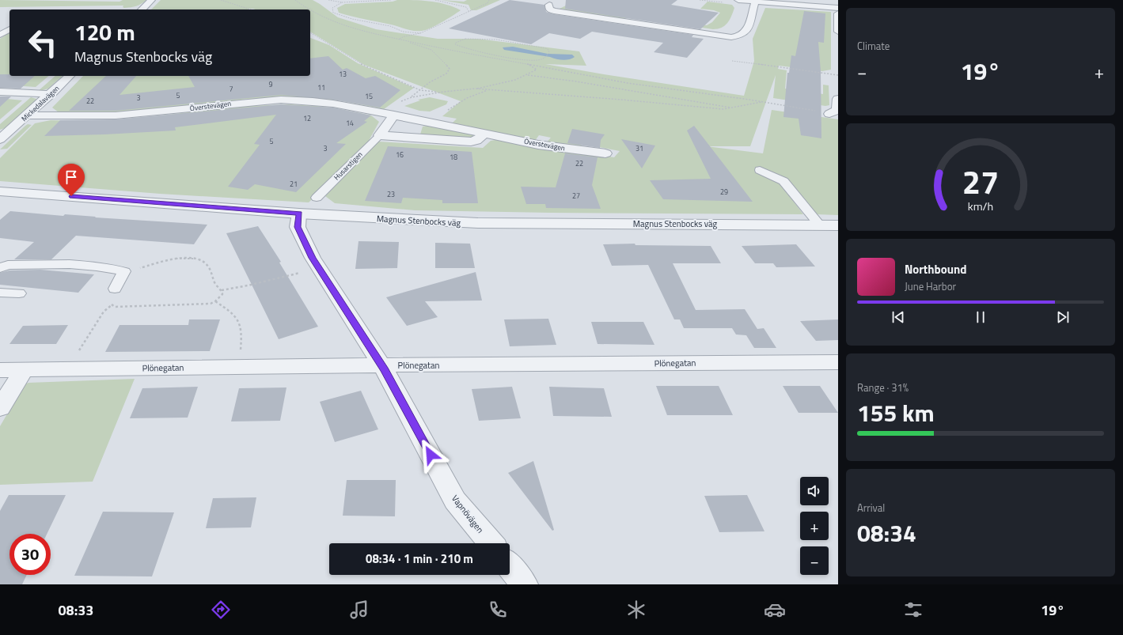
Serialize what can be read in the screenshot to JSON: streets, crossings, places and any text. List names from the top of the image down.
{
  "streets": {
    "street": [
      "Mickedalavägen",
      "Överstevägen",
      "Magnus Stenbocks väg",
      "Plönegatan",
      "Vapnövägen"
    ],
    "lane": ["Husarstigen"]
  },
  "crossings": [
    ["Mickedalavägen", "Överstevägen"],
    ["Magnus Stenbocks väg", "Vapnövägen"],
    ["Plönegatan", "Vapnövägen"]
  ],
  "house_numbers": [
    "13",
    "9",
    "11",
    "7",
    "5",
    "15",
    "3",
    "22",
    "12",
    "14",
    "5",
    "3",
    "31",
    "16",
    "18",
    "22",
    "21",
    "29",
    "23",
    "27"
  ],
  "page": {
    "tile": [
      "Climate",
      ["Range · 31%", "155 km"],
      ["Arrival", "08:34"]
    ],
    "turn": ["120 m", "Magnus Stenbocks väg"],
    "heat": ["−", "19°", "+"],
    "song": ["Northbound", "June Harbor"],
    "map_buttons": ["+", "−"],
    "limit": "30",
    "trip": "08:34 · 1 min · 210 m",
    "tabs": ["08:33", "19°"],
    "gauge": ["27", "km/h"]
  }
}
